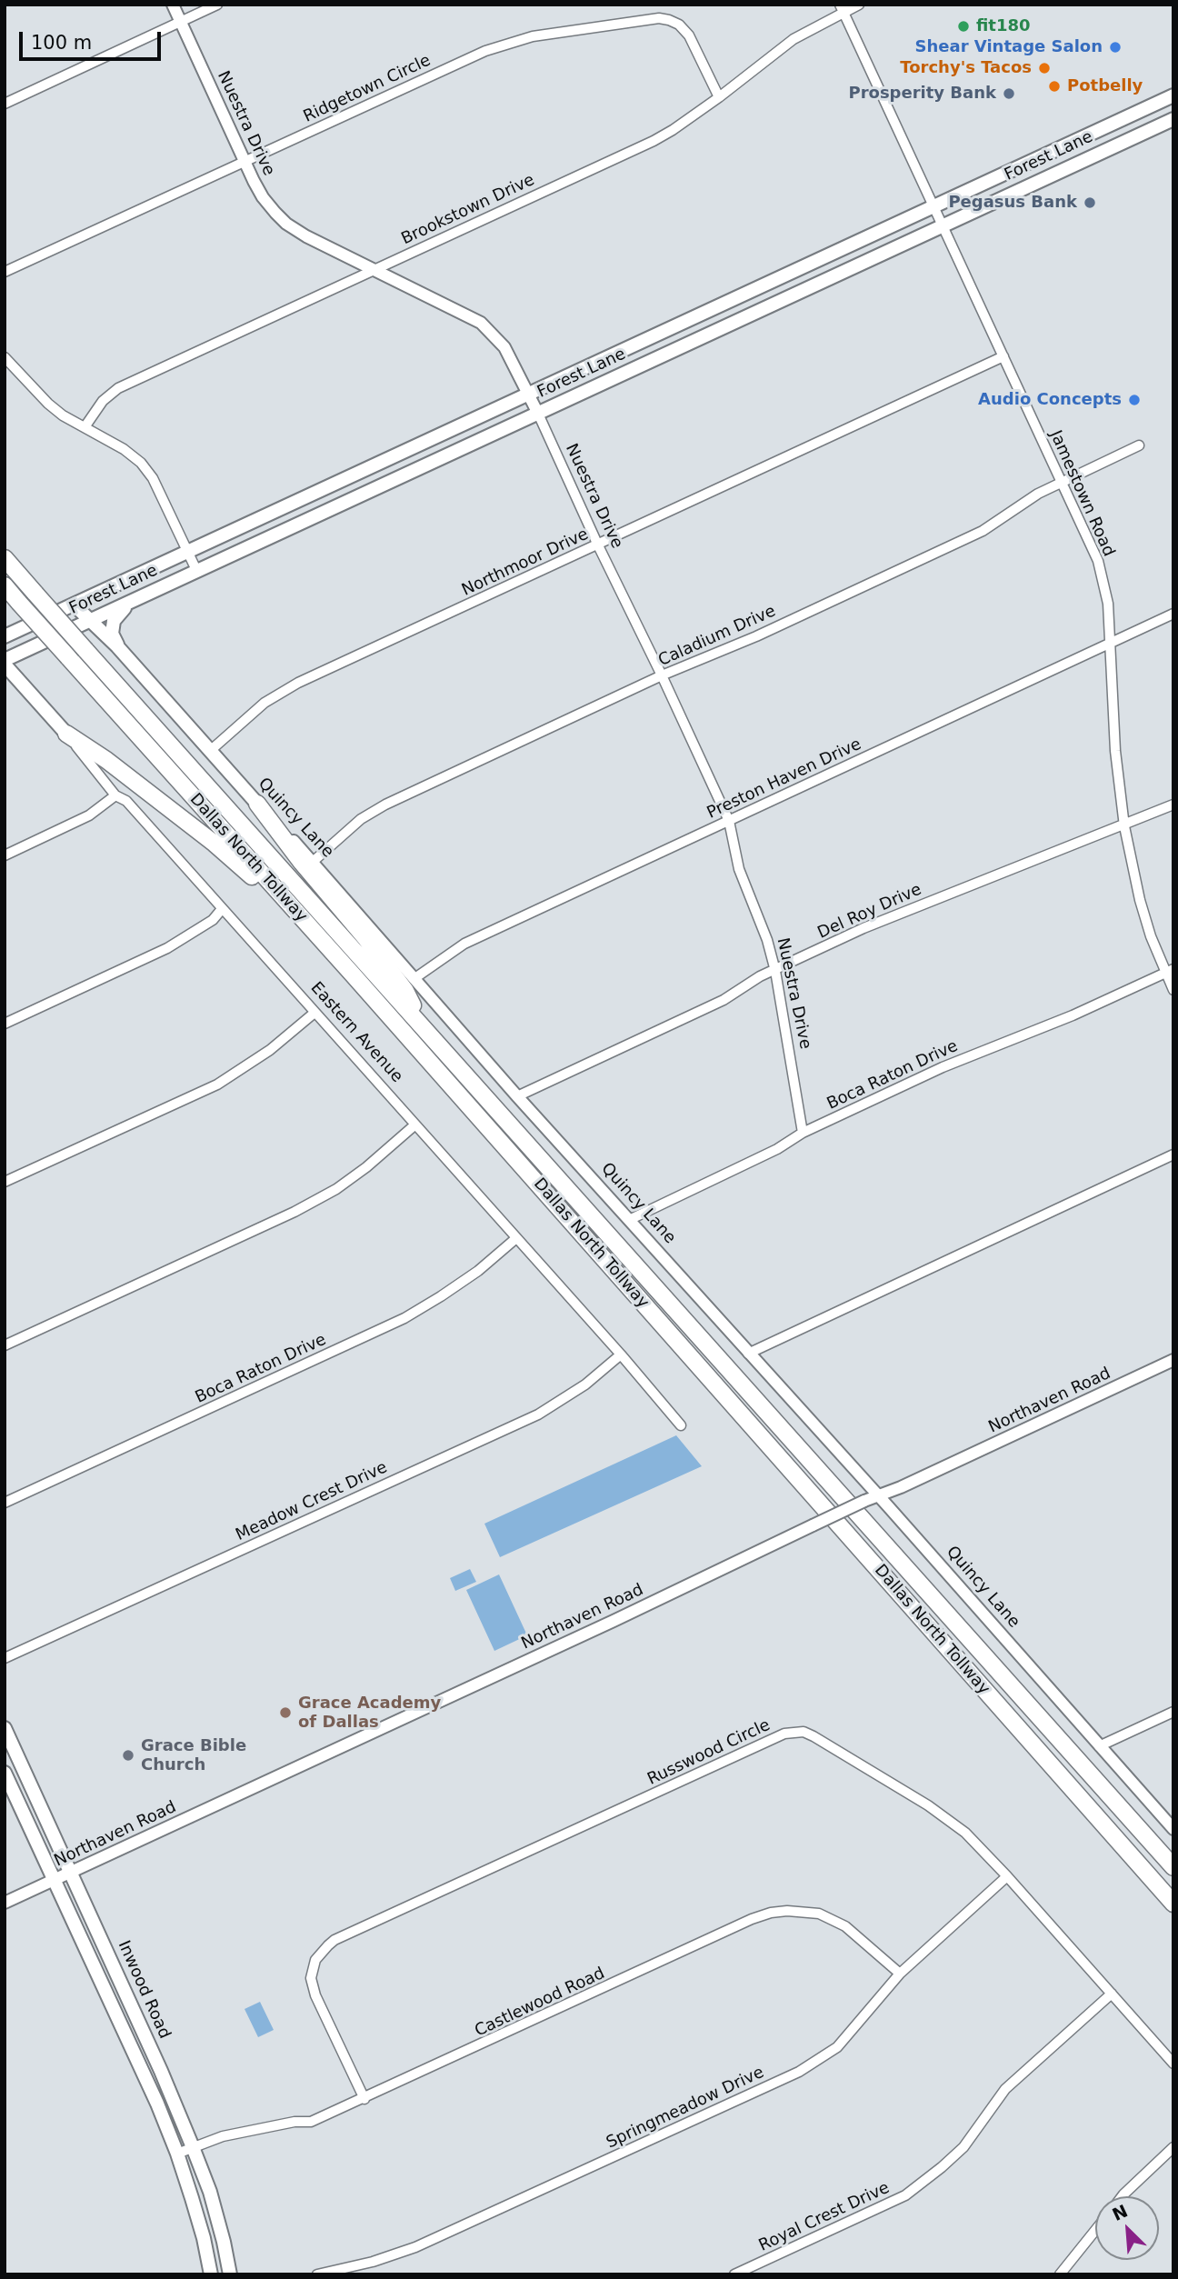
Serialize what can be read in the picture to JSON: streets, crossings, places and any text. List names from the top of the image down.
{
  "streets": {
    "highway": ["Dallas North Tollway"],
    "main road": [
      "Forest Lane",
      "Quincy Lane",
      "Eastern Avenue",
      "Inwood Road"
    ],
    "street": [
      "Ridgetown Circle",
      "Nuestra Drive",
      "Brookstown Drive",
      "Jamestown Road",
      "Northmoor Drive",
      "Caladium Drive",
      "Preston Haven Drive",
      "Del Roy Drive",
      "Boca Raton Drive",
      "Northaven Road",
      "Meadow Crest Drive",
      "Russwood Circle",
      "Castlewood Road",
      "Springmeadow Drive",
      "Royal Crest Drive"
    ]
  },
  "crossings": [
    ["Ridgetown Circle", "Nuestra Drive"],
    ["Ridgetown Circle", "Brookstown Drive"],
    ["Nuestra Drive", "Forest Lane"],
    ["Nuestra Drive", "Brookstown Drive"],
    ["Nuestra Drive", "Northmoor Drive"],
    ["Nuestra Drive", "Caladium Drive"],
    ["Nuestra Drive", "Preston Haven Drive"],
    ["Nuestra Drive", "Del Roy Drive"],
    ["Nuestra Drive", "Boca Raton Drive"],
    ["Forest Lane", "Jamestown Road"],
    ["Forest Lane", "Quincy Lane"],
    ["Forest Lane", "Eastern Avenue"],
    ["Brookstown Drive", "Jamestown Road"],
    ["Jamestown Road", "Northmoor Drive"],
    ["Jamestown Road", "Caladium Drive"],
    ["Jamestown Road", "Preston Haven Drive"],
    ["Jamestown Road", "Del Roy Drive"],
    ["Jamestown Road", "Boca Raton Drive"],
    ["Northmoor Drive", "Quincy Lane"],
    ["Caladium Drive", "Quincy Lane"],
    ["Preston Haven Drive", "Quincy Lane"],
    ["Quincy Lane", "Del Roy Drive"],
    ["Quincy Lane", "Boca Raton Drive"],
    ["Quincy Lane", "Northaven Road"],
    ["Eastern Avenue", "Boca Raton Drive"],
    ["Eastern Avenue", "Meadow Crest Drive"],
    ["Northaven Road", "Inwood Road"],
    ["Russwood Circle", "Castlewood Road"],
    ["Russwood Circle", "Springmeadow Drive"],
    ["Russwood Circle", "Royal Crest Drive"],
    ["Inwood Road", "Castlewood Road"],
    ["Castlewood Road", "Springmeadow Drive"]
  ],
  "places": [
    "fit180",
    "Shear Vintage Salon",
    "Torchy's Tacos",
    "Potbelly",
    "Prosperity Bank",
    "Pegasus Bank",
    "Audio Concepts",
    "Grace Academy of Dallas",
    "Grace Bible Church"
  ],
  "scale_bar": "100 m",
  "north": "top left"
}
